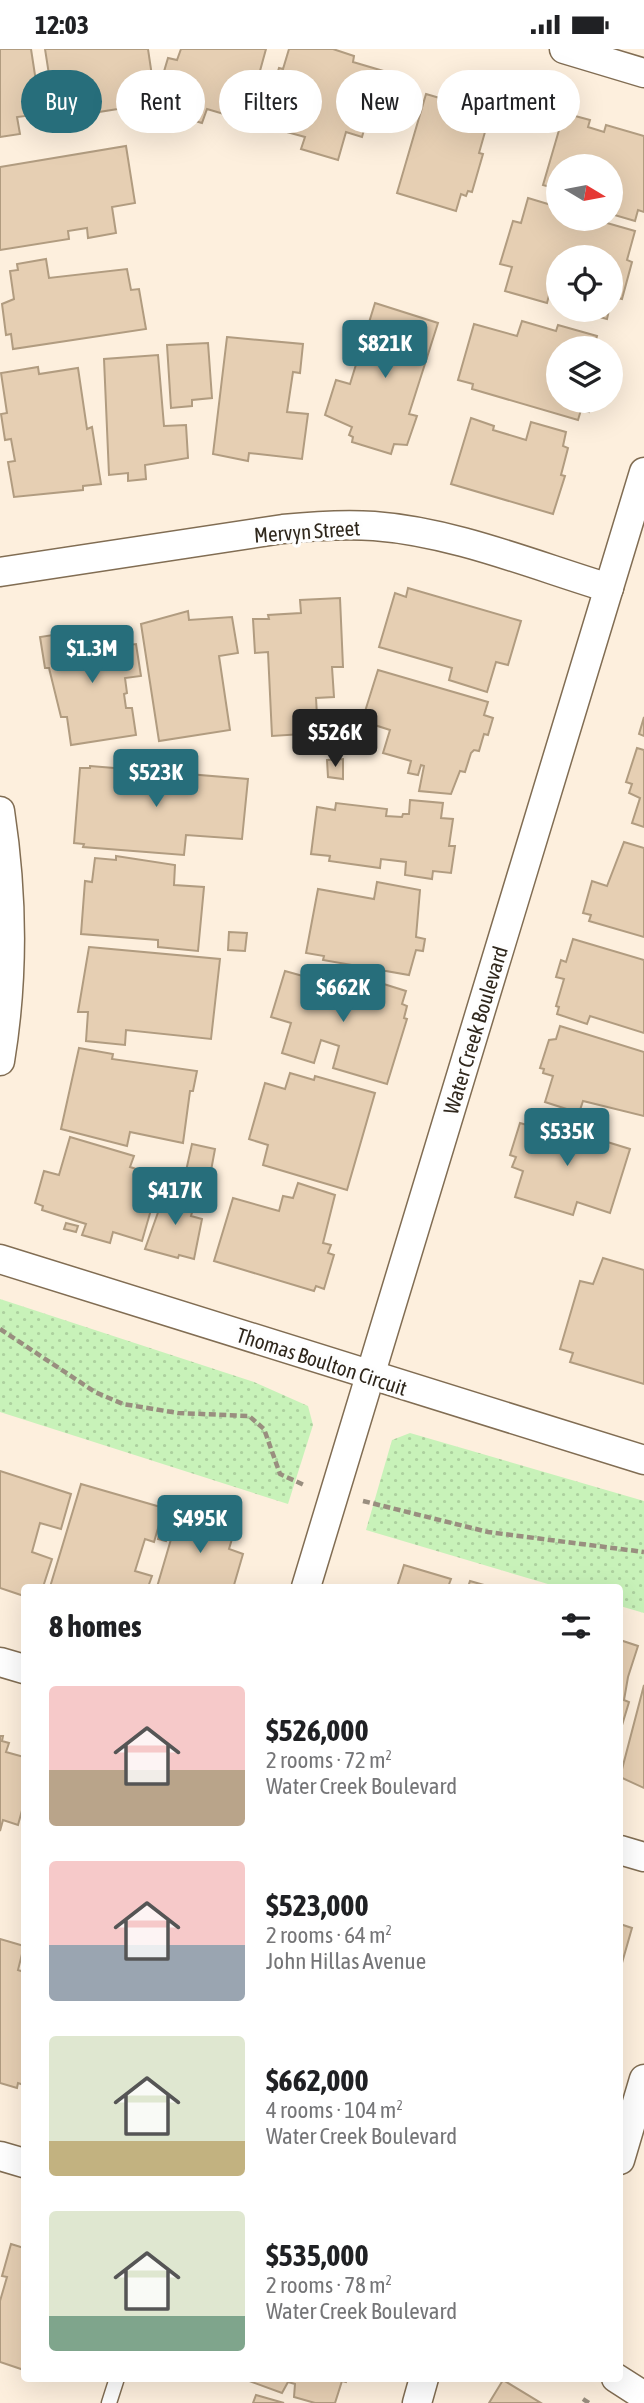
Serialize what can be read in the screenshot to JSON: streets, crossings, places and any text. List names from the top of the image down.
{
  "streets": {
    "street": ["Mervyn Street", "Water Creek Boulevard", "Thomas Boulton Circuit"]
  },
  "crossings": [
    ["Mervyn Street", "Water Creek Boulevard"],
    ["Water Creek Boulevard", "Thomas Boulton Circuit"]
  ],
  "north": "right",
  "page": {
    "status": "12:03",
    "chip": [
      "Buy",
      "Rent",
      "Filters",
      "New",
      "Apartment"
    ],
    "price": [
      "$821K",
      "$1.3M",
      "$526K",
      "$523K",
      "$662K",
      "$535K",
      "$417K",
      "$495K"
    ],
    "heading": "8 homes",
    "list": [
      {
        "name": "$526,000",
        "note": "2 rooms · 72 m² · Water Creek Boulevard"
      },
      {
        "name": "$523,000",
        "note": "2 rooms · 64 m² · John Hillas Avenue"
      },
      {
        "name": "$662,000",
        "note": "4 rooms · 104 m² · Water Creek Boulevard"
      },
      {
        "name": "$535,000",
        "note": "2 rooms · 78 m² · Water Creek Boulevard"
      }
    ]
  }
}
